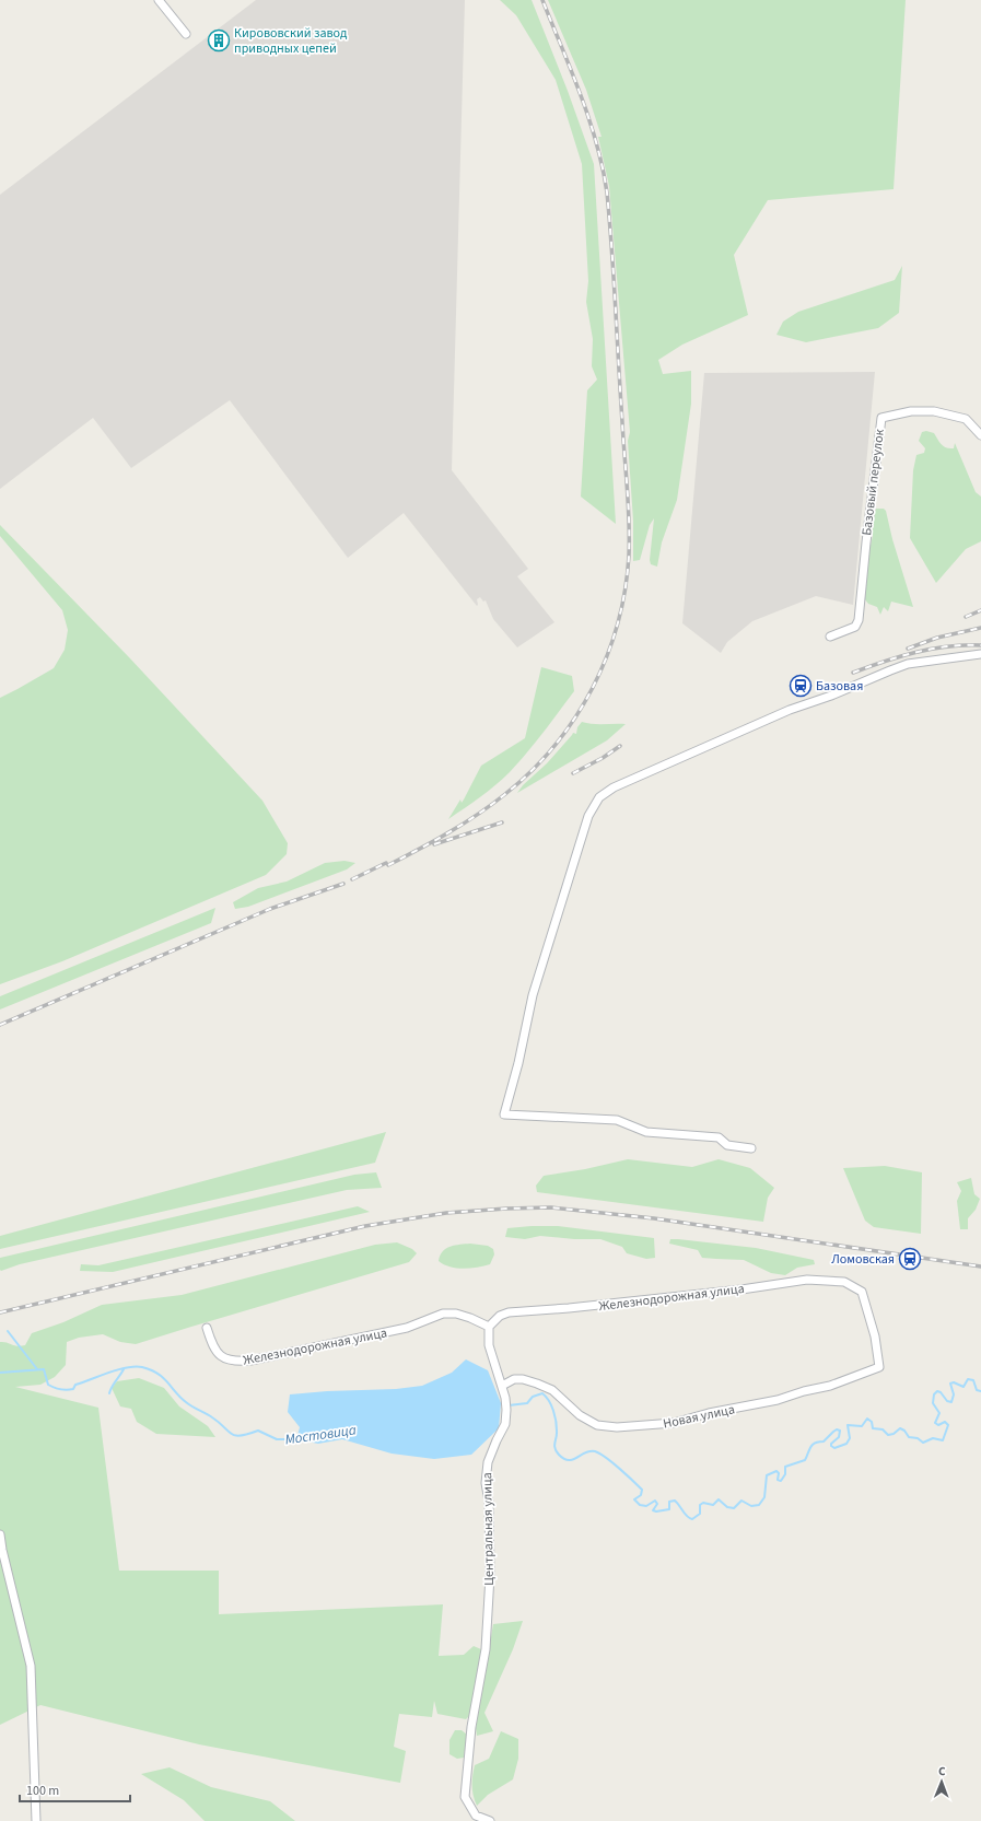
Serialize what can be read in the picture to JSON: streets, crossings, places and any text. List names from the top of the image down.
{
  "streets": {
    "street": [
      "Базовый переулок",
      "Железнодорожная улица",
      "Новая улица",
      "Центральная улица"
    ]
  },
  "crossings": [
    ["Железнодорожная улица", "Новая улица"],
    ["Железнодорожная улица", "Центральная улица"],
    ["Новая улица", "Центральная улица"]
  ],
  "water": ["Мостовица"],
  "places": {
    "building": ["Кирововский завод приводных цепей"],
    "station": ["Базовая", "Ломовская"]
  },
  "scale_bar": "100 m",
  "north": "top"
}
